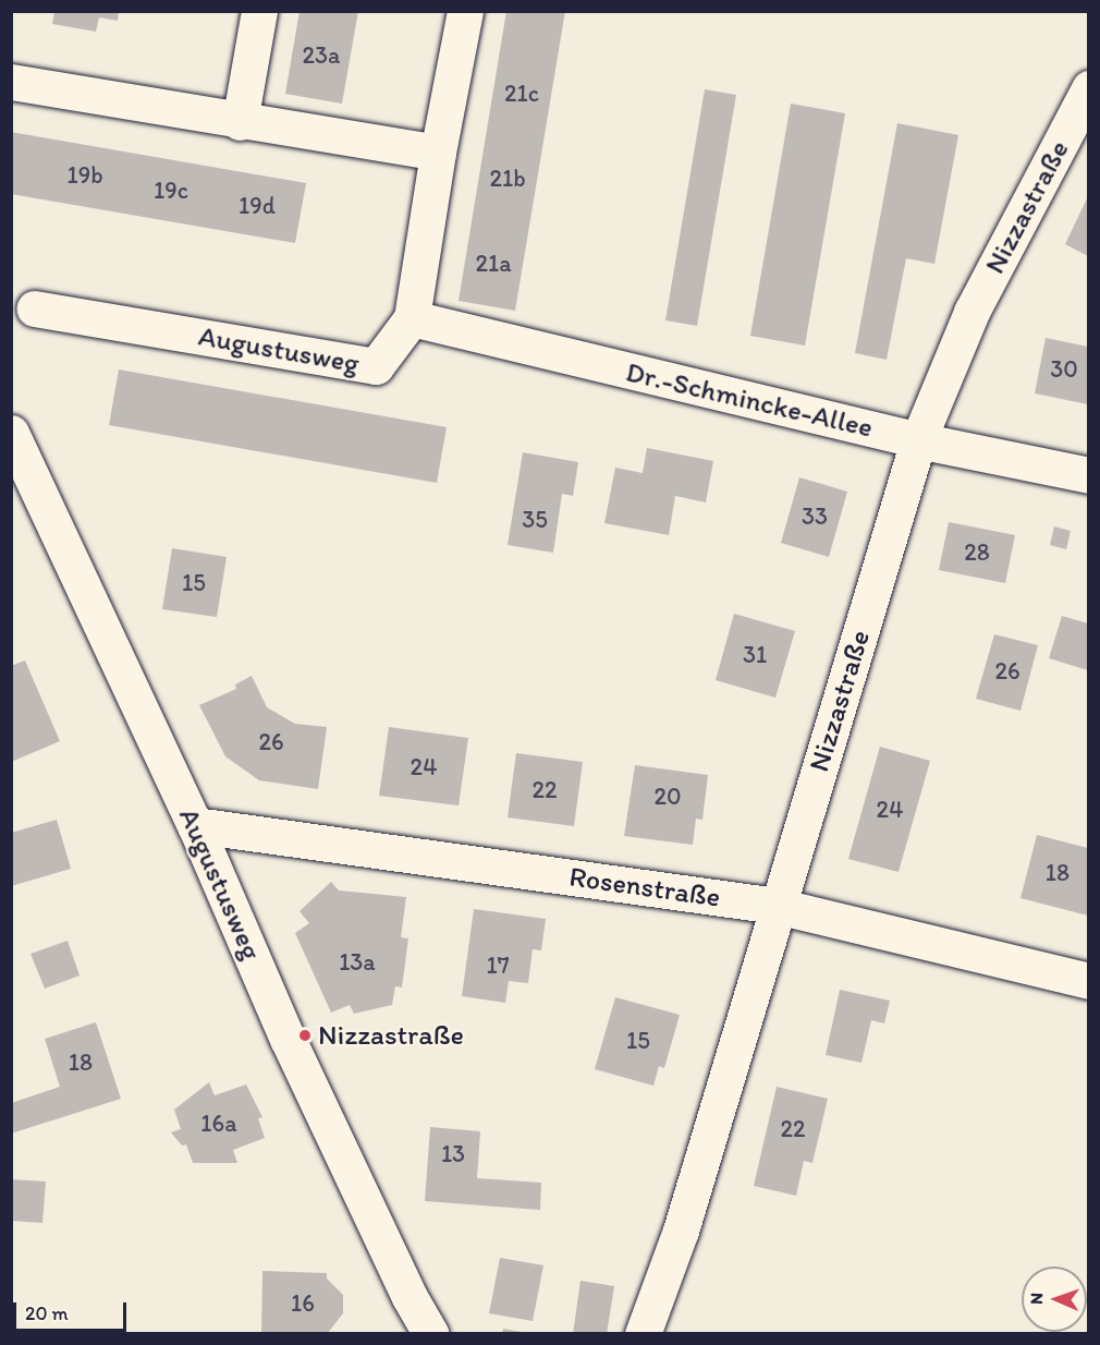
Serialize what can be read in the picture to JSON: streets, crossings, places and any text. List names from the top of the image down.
{
  "streets": {
    "street": [
      "Nizzastraße",
      "Augustusweg",
      "Dr.-Schmincke-Allee",
      "Rosenstraße"
    ]
  },
  "crossings": [
    ["Nizzastraße", "Dr.-Schmincke-Allee"],
    ["Nizzastraße", "Rosenstraße"],
    ["Augustusweg", "Dr.-Schmincke-Allee"],
    ["Augustusweg", "Rosenstraße"]
  ],
  "places": ["Nizzastraße"],
  "house_numbers": [
    "23a",
    "21c",
    "19b",
    "21b",
    "19c",
    "19d",
    "21a",
    "30",
    "33",
    "35",
    "28",
    "15",
    "31",
    "26",
    "26",
    "24",
    "22",
    "20",
    "24",
    "18",
    "13a",
    "17",
    "15",
    "18",
    "16a",
    "22",
    "13",
    "16"
  ],
  "scale_bar": "20 m",
  "north": "left"
}
